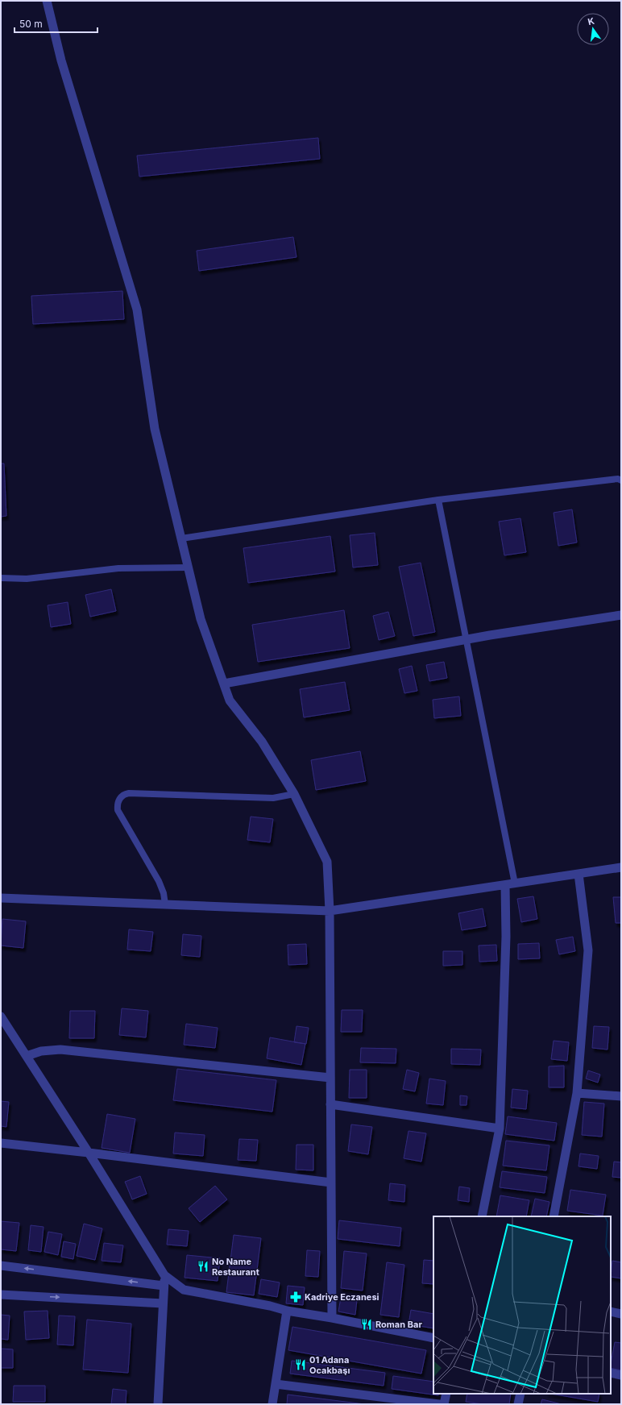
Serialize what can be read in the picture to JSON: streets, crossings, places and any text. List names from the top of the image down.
{
  "places": {
    "restaurant": ["No Name Restaurant", "Roman Bar", "01 Adana Ocakbaşı"],
    "pharmacy": ["Kadriye Eczanesi"]
  },
  "scale_bar": "50 m",
  "north": "top"
}
